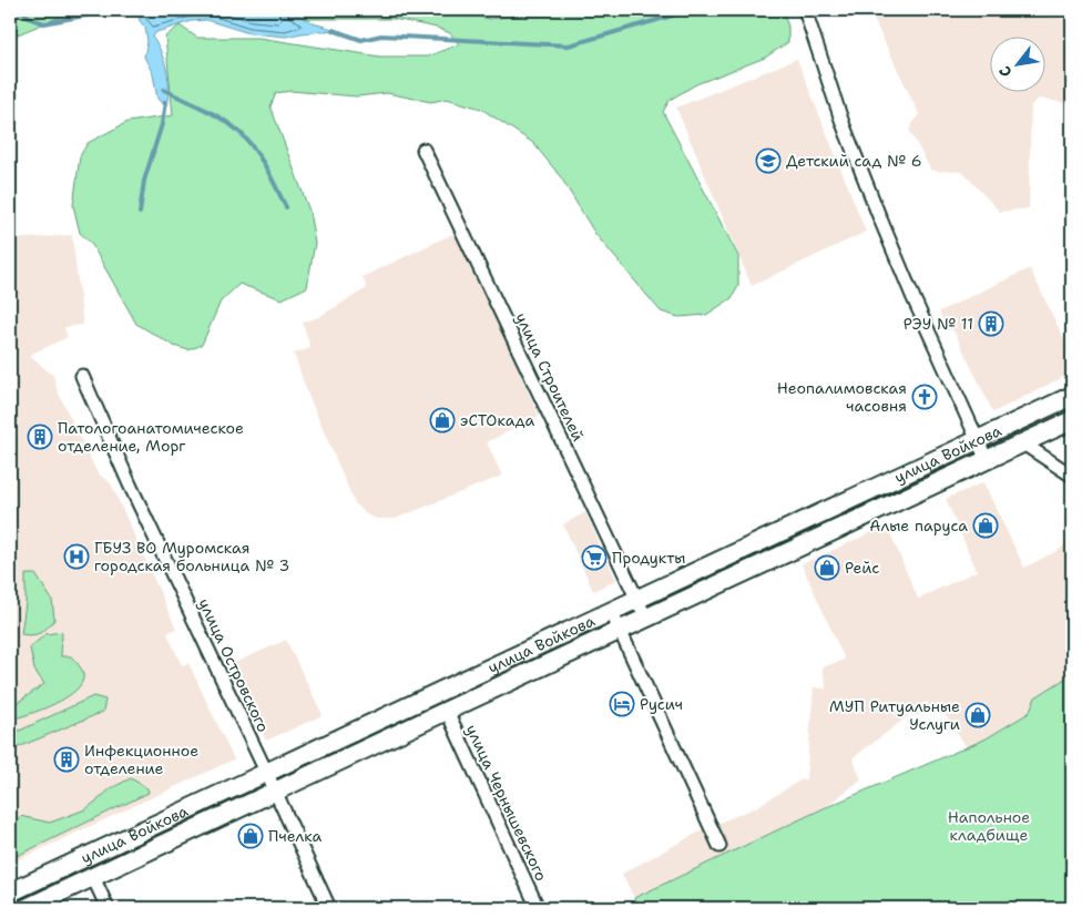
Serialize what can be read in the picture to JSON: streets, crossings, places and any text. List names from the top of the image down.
{
  "streets": {
    "main road": ["улица Войкова"],
    "street": ["улица Строителей", "улица Островского", "улица Чернышевского"]
  },
  "crossings": [
    ["улица Строителей", "улица Войкова"],
    ["улица Войкова", "улица Островского"],
    ["улица Войкова", "улица Чернышевского"]
  ],
  "parks": ["Напольное кладбище"],
  "places": {
    "school or university": ["Детский сад № 6"],
    "building": ["РЭУ № 11", "Патологоанатомическое отделение, Морг", "Инфекционное отделение"],
    "church": ["Неопалимовская часовня"],
    "shop": [
      "эСТОкада",
      "Алые паруса",
      "Рейс",
      "МУП Ритуальные Услуги",
      "Пчелка"
    ],
    "hospital": ["ГБУЗ ВО Муромская городская больница № 3"],
    "supermarket": ["Продукты"],
    "hotel": ["Русич"]
  },
  "north": "bottom left"
}
